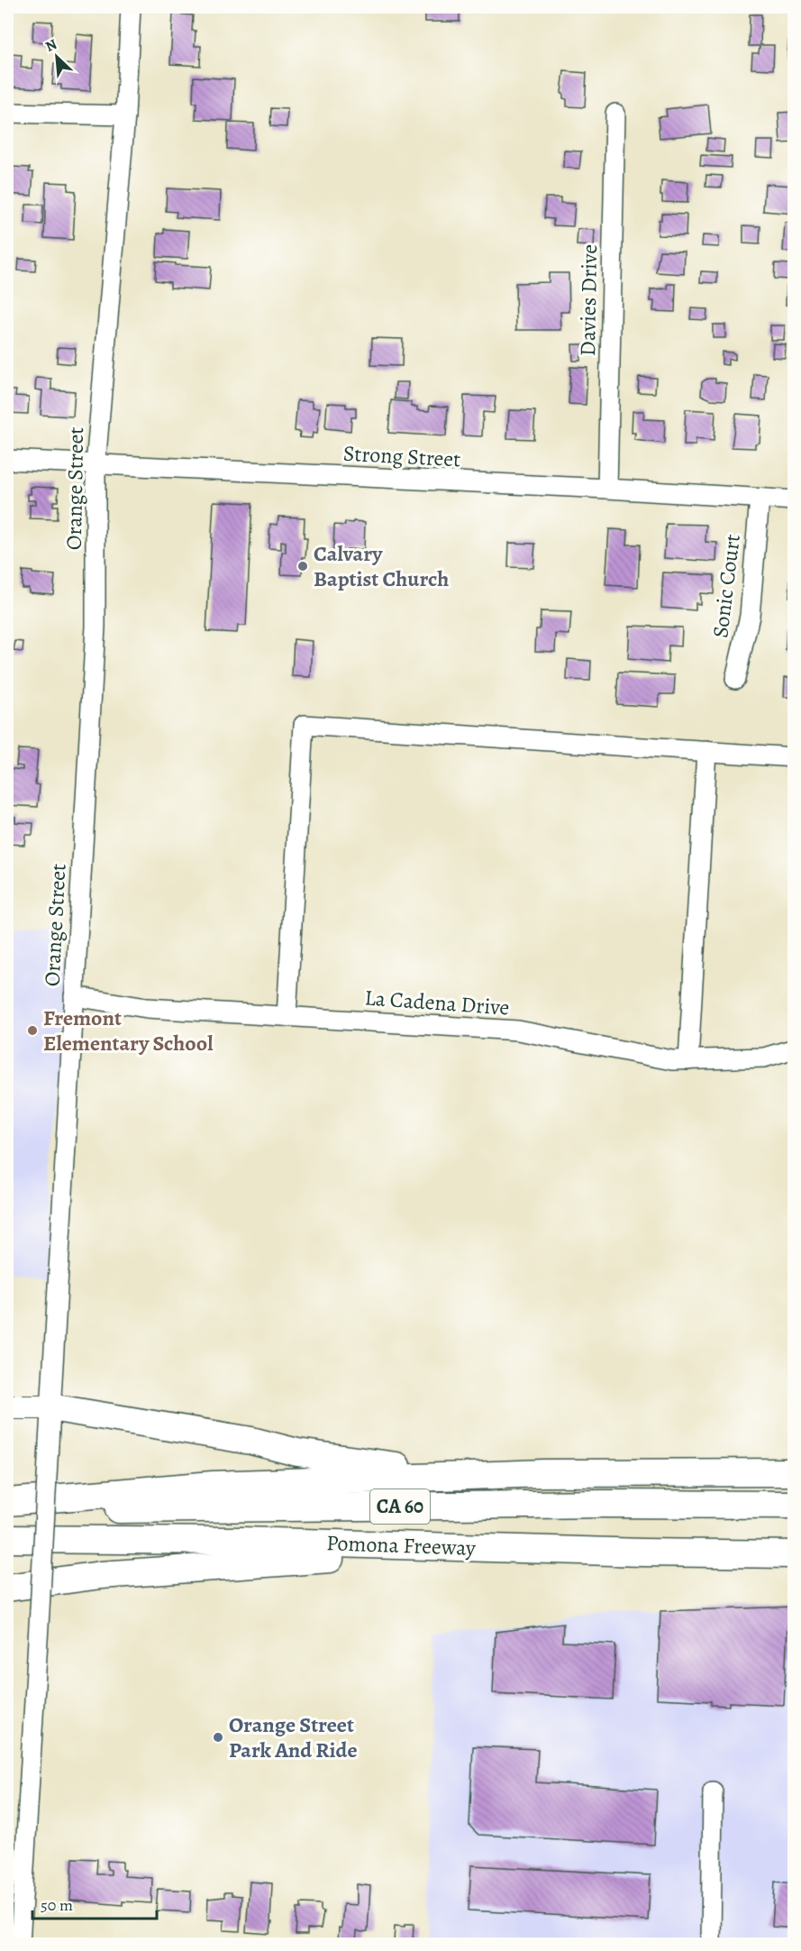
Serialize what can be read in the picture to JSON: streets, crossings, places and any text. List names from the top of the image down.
{
  "streets": {
    "highway": ["CA 60", "Pomona Freeway"],
    "street": [
      "Davies Drive",
      "Strong Street",
      "Orange Street",
      "Sonic Court",
      "La Cadena Drive"
    ]
  },
  "crossings": [
    ["Davies Drive", "Strong Street"],
    ["Strong Street", "Orange Street"],
    ["Strong Street", "Sonic Court"],
    ["Orange Street", "La Cadena Drive"]
  ],
  "places": ["Calvary Baptist Church", "Fremont Elementary School", "Orange Street Park And Ride"],
  "scale_bar": "50 m",
  "north": "top left"
}
